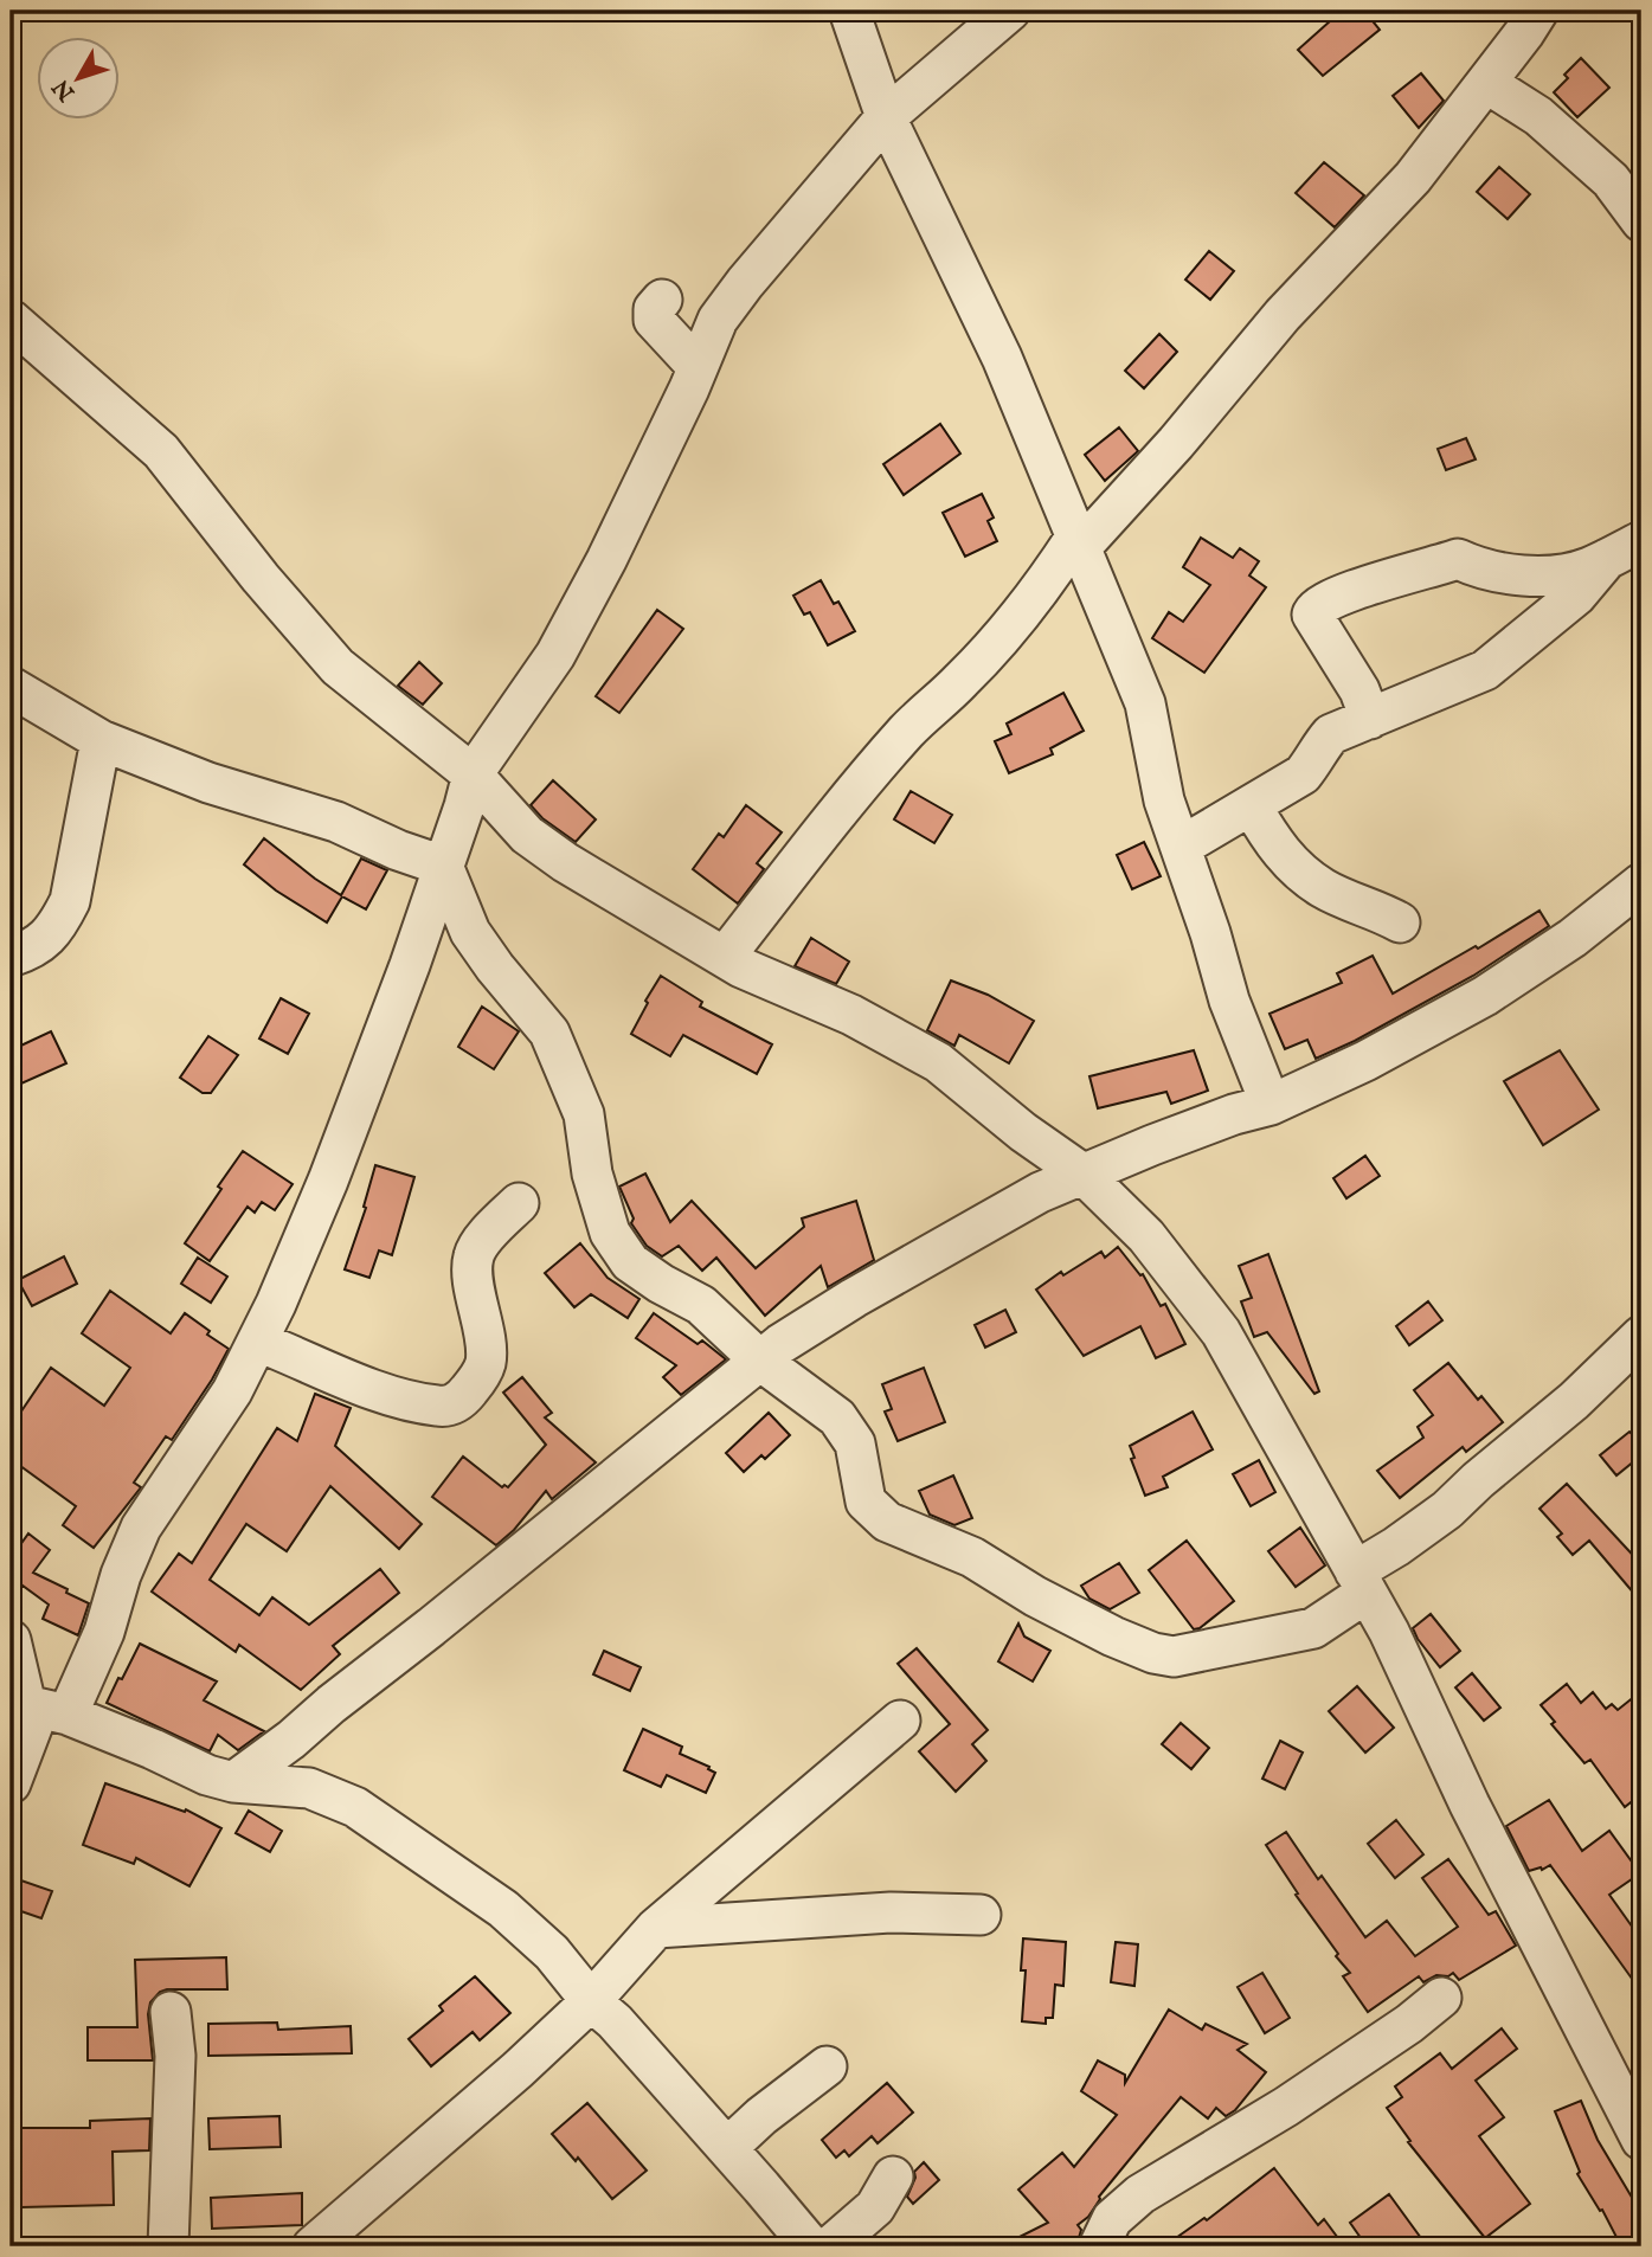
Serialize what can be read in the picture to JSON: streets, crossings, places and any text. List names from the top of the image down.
{
  "north": "bottom left"
}
